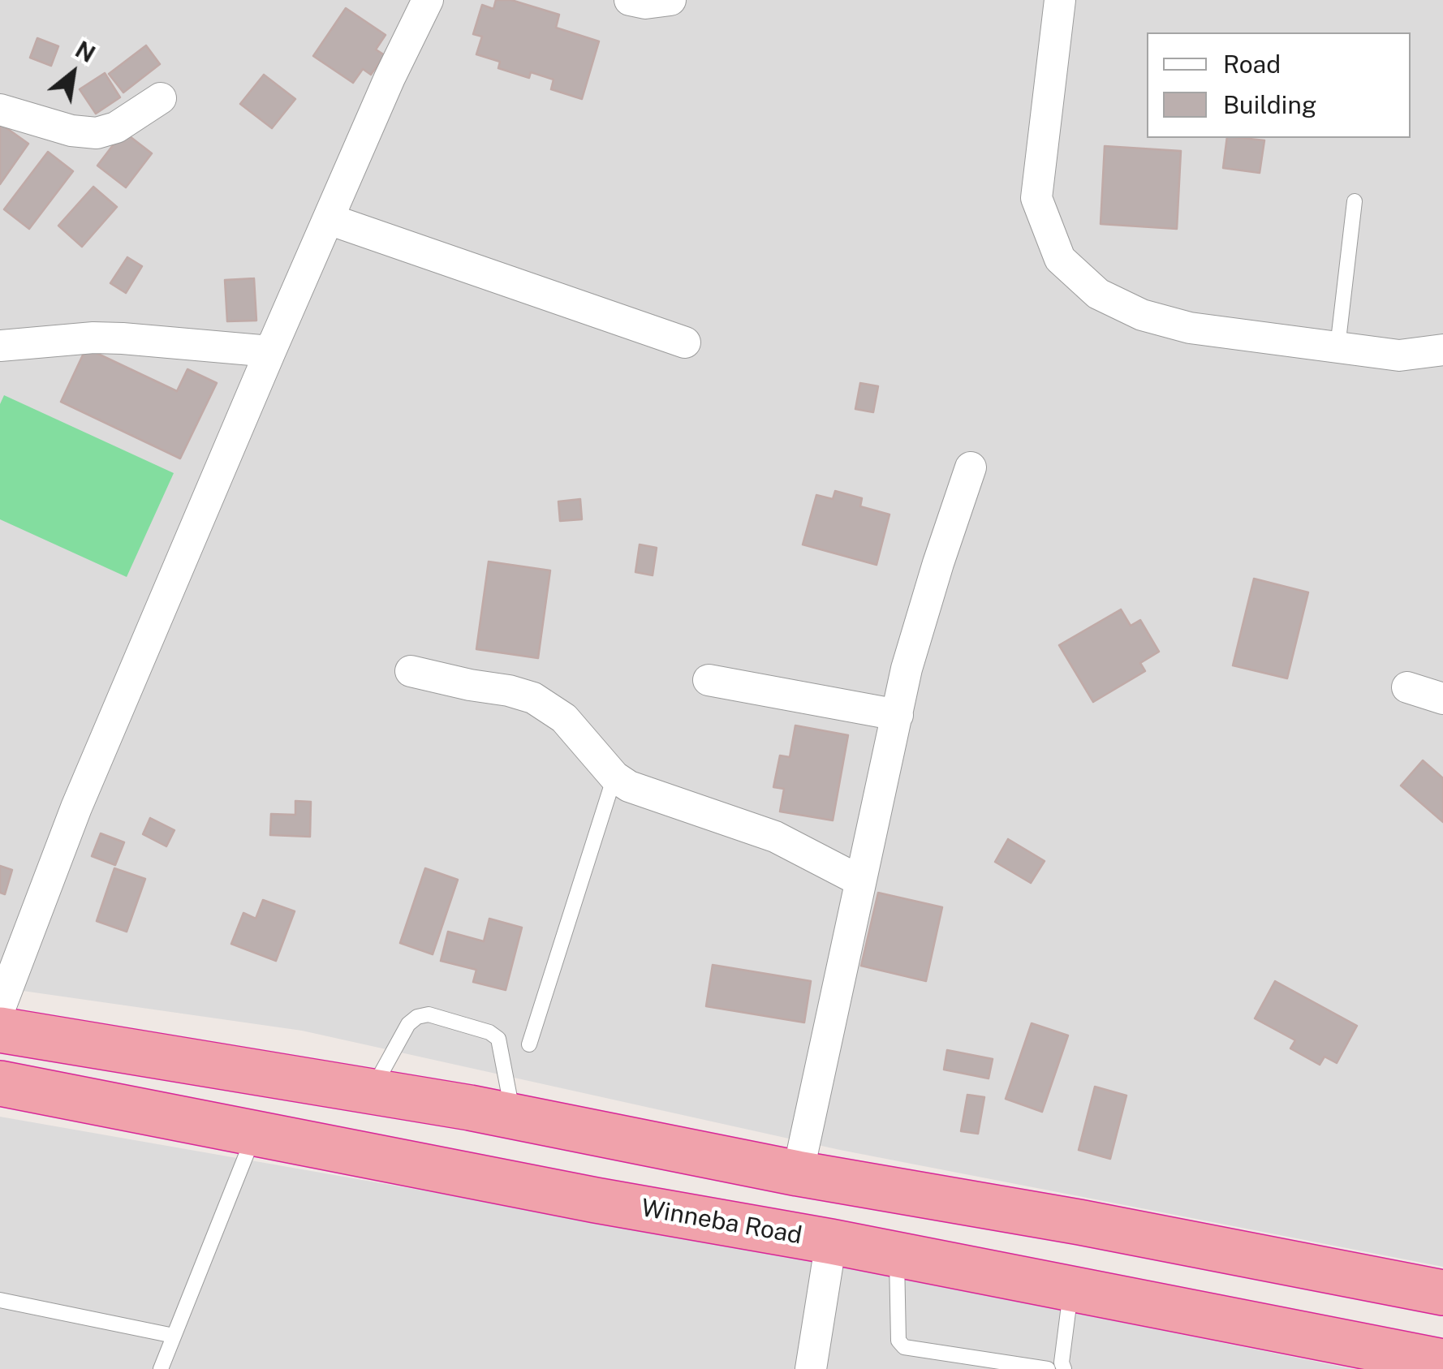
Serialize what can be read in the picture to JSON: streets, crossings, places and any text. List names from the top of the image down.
{
  "streets": {
    "highway": ["Winneba Road"]
  },
  "legend": ["Road", "Building"],
  "north": "top right"
}
